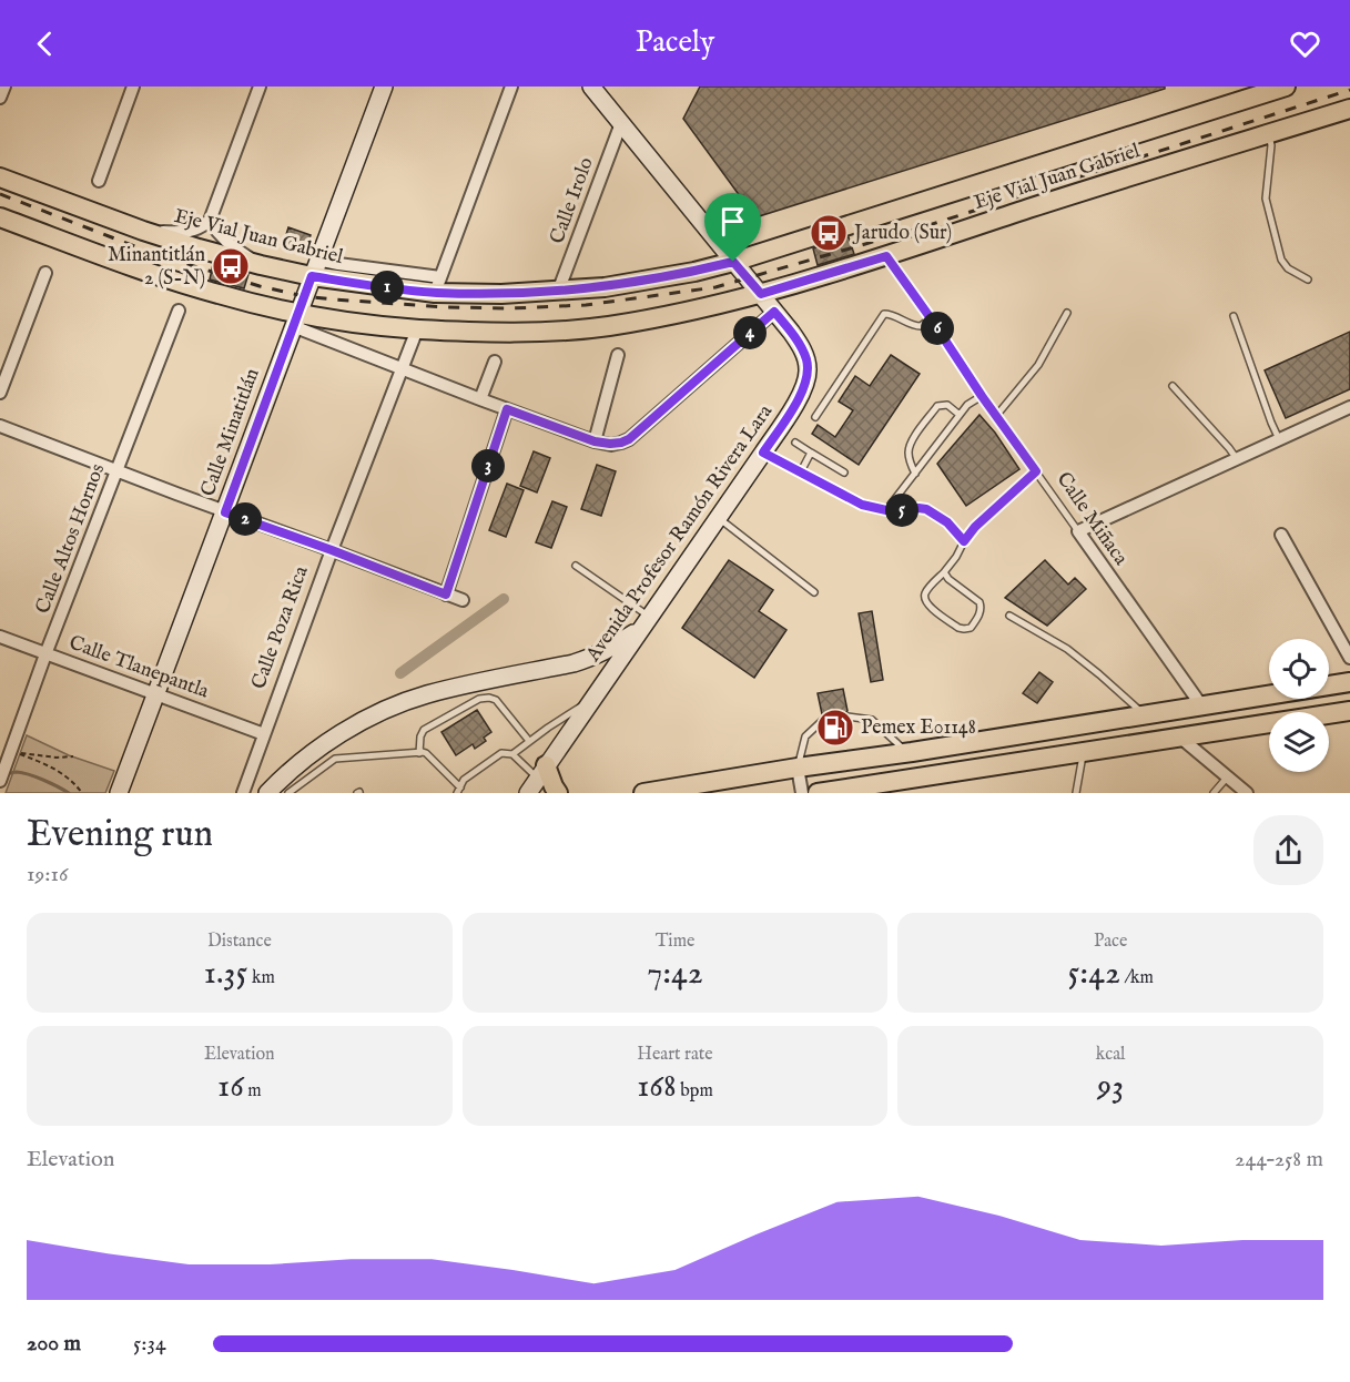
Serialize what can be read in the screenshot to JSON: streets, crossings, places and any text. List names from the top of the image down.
{
  "streets": {
    "main road": ["Eje Vial Juan Gabriel", "Calle Minatitlán", "Avenida Profesor Ramón Rivera Lara"],
    "street": [
      "Calle Irolo",
      "Calle Miñaca",
      "Calle Altos Hornos",
      "Calle Poza Rica",
      "Calle Tlanepantla"
    ]
  },
  "crossings": [
    ["Eje Vial Juan Gabriel", "Calle Irolo"],
    ["Eje Vial Juan Gabriel", "Calle Minatitlán"],
    ["Eje Vial Juan Gabriel", "Calle Miñaca"],
    ["Eje Vial Juan Gabriel", "Avenida Profesor Ramón Rivera Lara"],
    ["Eje Vial Juan Gabriel", "Calle Poza Rica"],
    ["Calle Minatitlán", "Calle Tlanepantla"],
    ["Calle Altos Hornos", "Calle Tlanepantla"],
    ["Calle Poza Rica", "Calle Tlanepantla"]
  ],
  "places": {
    "bus stop": ["Jarudo (Sur)", "Minantitlán 2 (S-N)"],
    "fuel station": ["Pemex E01148"]
  },
  "page": {
    "header": "Pacely",
    "pins": [
      "1",
      "6",
      "4",
      "3",
      "5",
      "2"
    ],
    "heading": ["Evening run", "19:16"],
    "stats": [
      ["Distance", "1.35 km"],
      ["Time", "7:42"],
      ["Pace", "5:42 /km"],
      ["Elevation", "16 m"],
      ["Heart rate", "168 bpm"],
      ["kcal", "93"]
    ],
    "chart": ["Elevation", "244–258 m"],
    "list": [
      {
        "name": "200 m",
        "note": "5:34"
      }
    ]
  }
}
